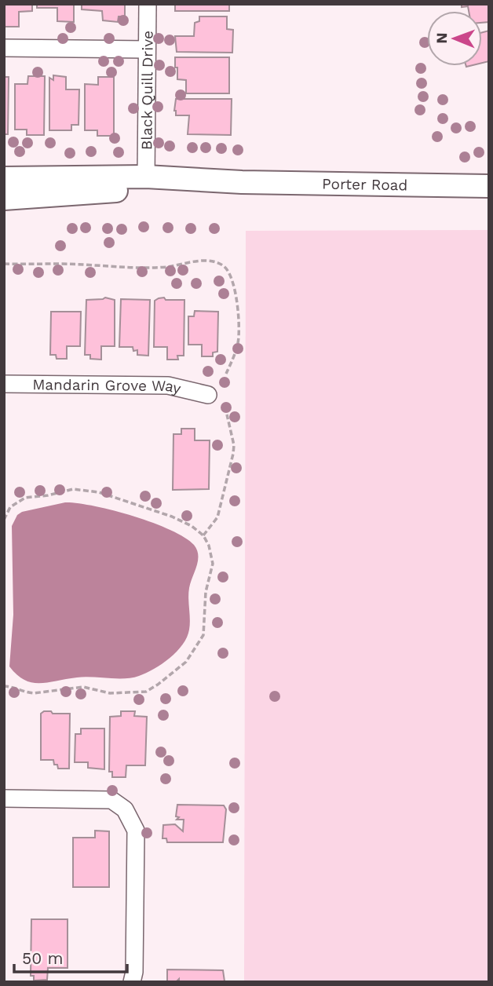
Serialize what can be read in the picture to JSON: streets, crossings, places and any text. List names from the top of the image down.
{
  "streets": {
    "main road": ["Porter Road"],
    "street": ["Black Quill Drive", "Mandarin Grove Way"]
  },
  "crossings": [
    ["Black Quill Drive", "Porter Road"]
  ],
  "scale_bar": "50 m",
  "north": "left"
}
